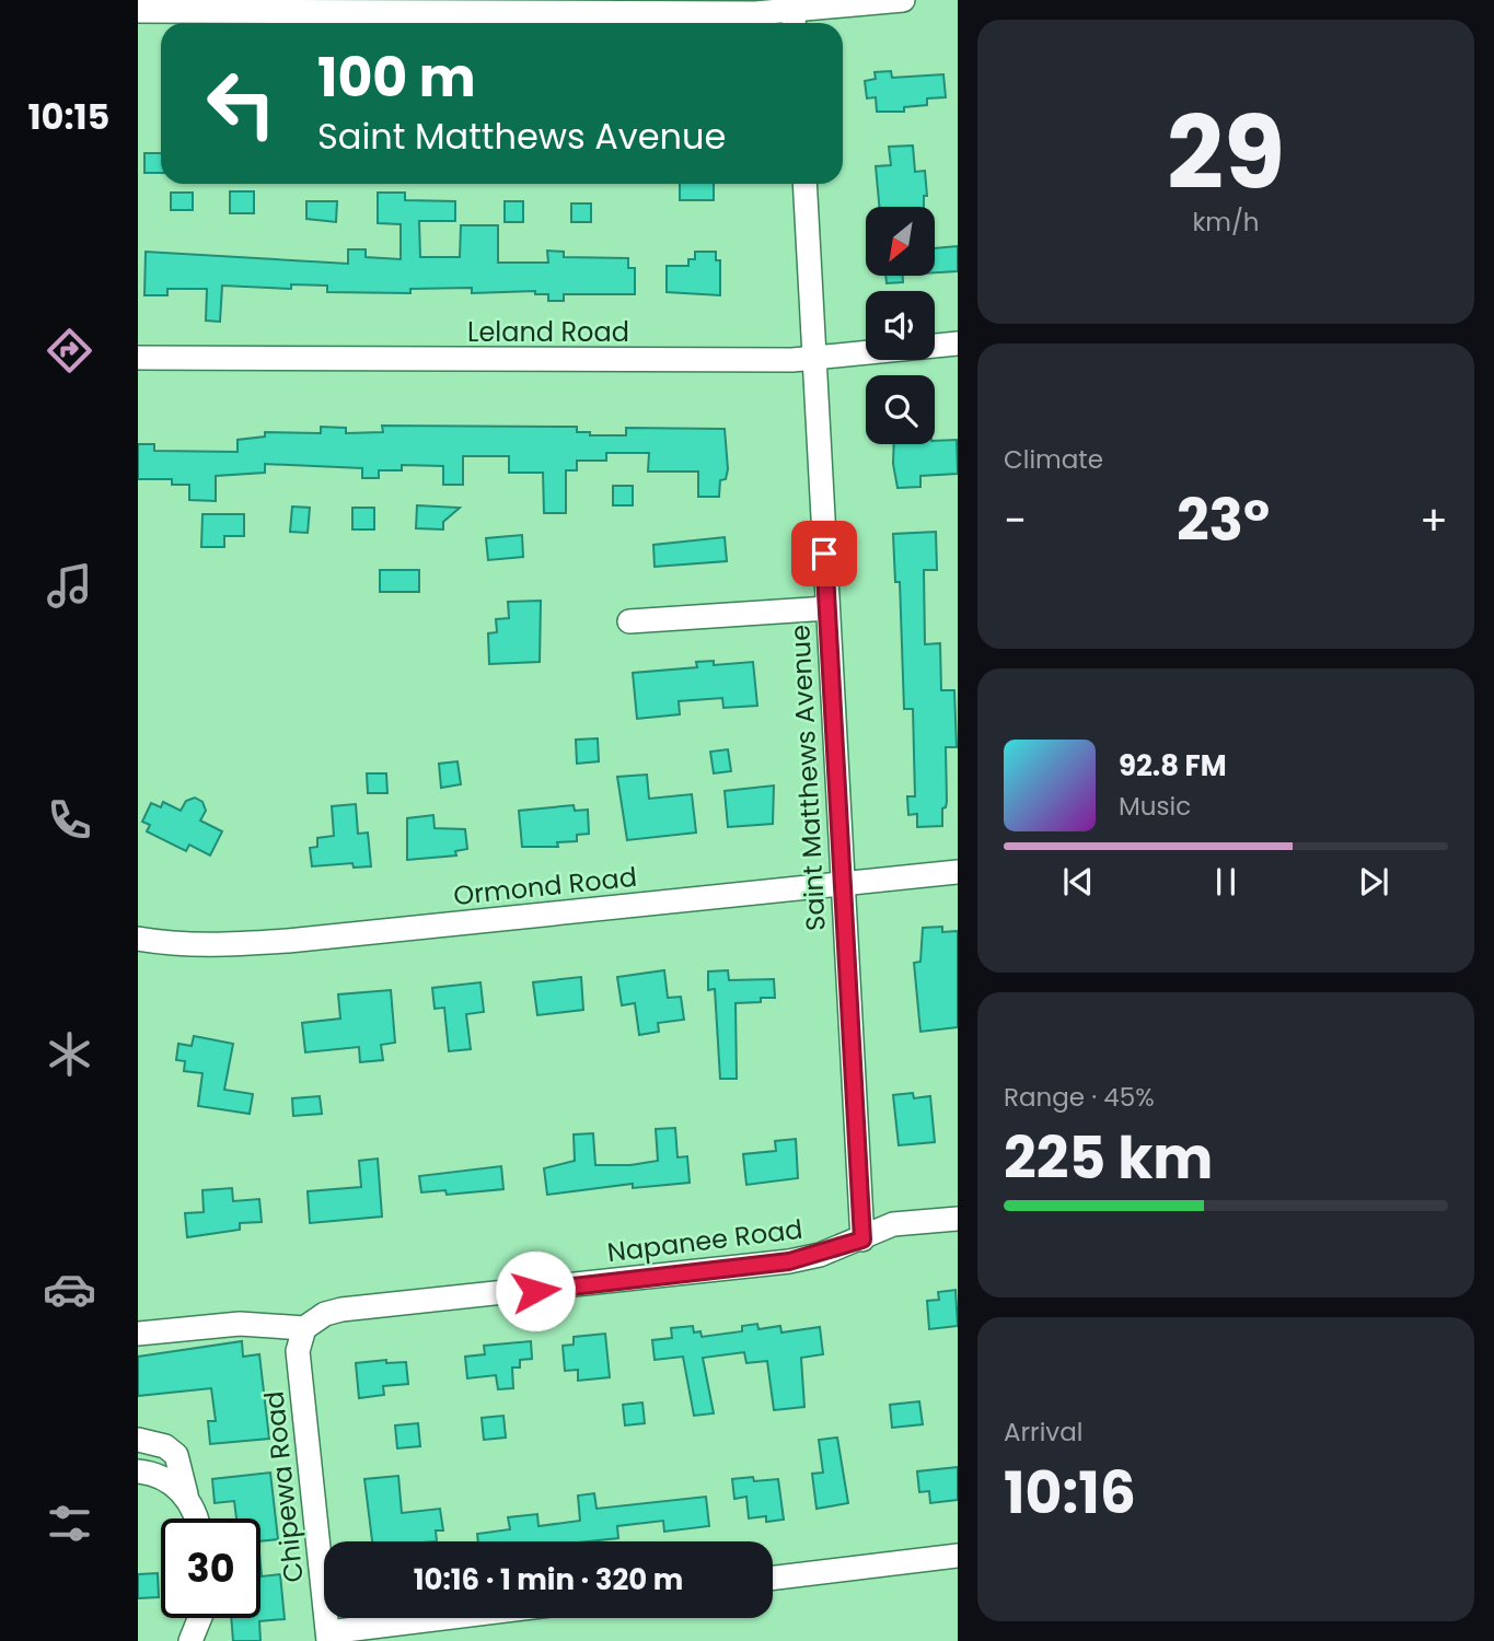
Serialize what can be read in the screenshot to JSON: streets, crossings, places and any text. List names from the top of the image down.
{
  "streets": {
    "street": [
      "Leland Road",
      "Saint Matthews Avenue",
      "Ormond Road",
      "Napanee Road",
      "Chipewa Road"
    ]
  },
  "crossings": [
    ["Leland Road", "Saint Matthews Avenue"],
    ["Saint Matthews Avenue", "Ormond Road"],
    ["Saint Matthews Avenue", "Napanee Road"],
    ["Napanee Road", "Chipewa Road"]
  ],
  "north": "bottom left",
  "page": {
    "tabs": "10:15",
    "tile": [
      ["29", "km/h"],
      "Climate",
      ["Range · 45%", "225 km"],
      ["Arrival", "10:16"]
    ],
    "turn": ["100 m", "Saint Matthews Avenue"],
    "heat": ["−", "23°", "+"],
    "song": ["92.8 FM", "Music"],
    "limit": "30",
    "trip": "10:16 · 1 min · 320 m"
  }
}
